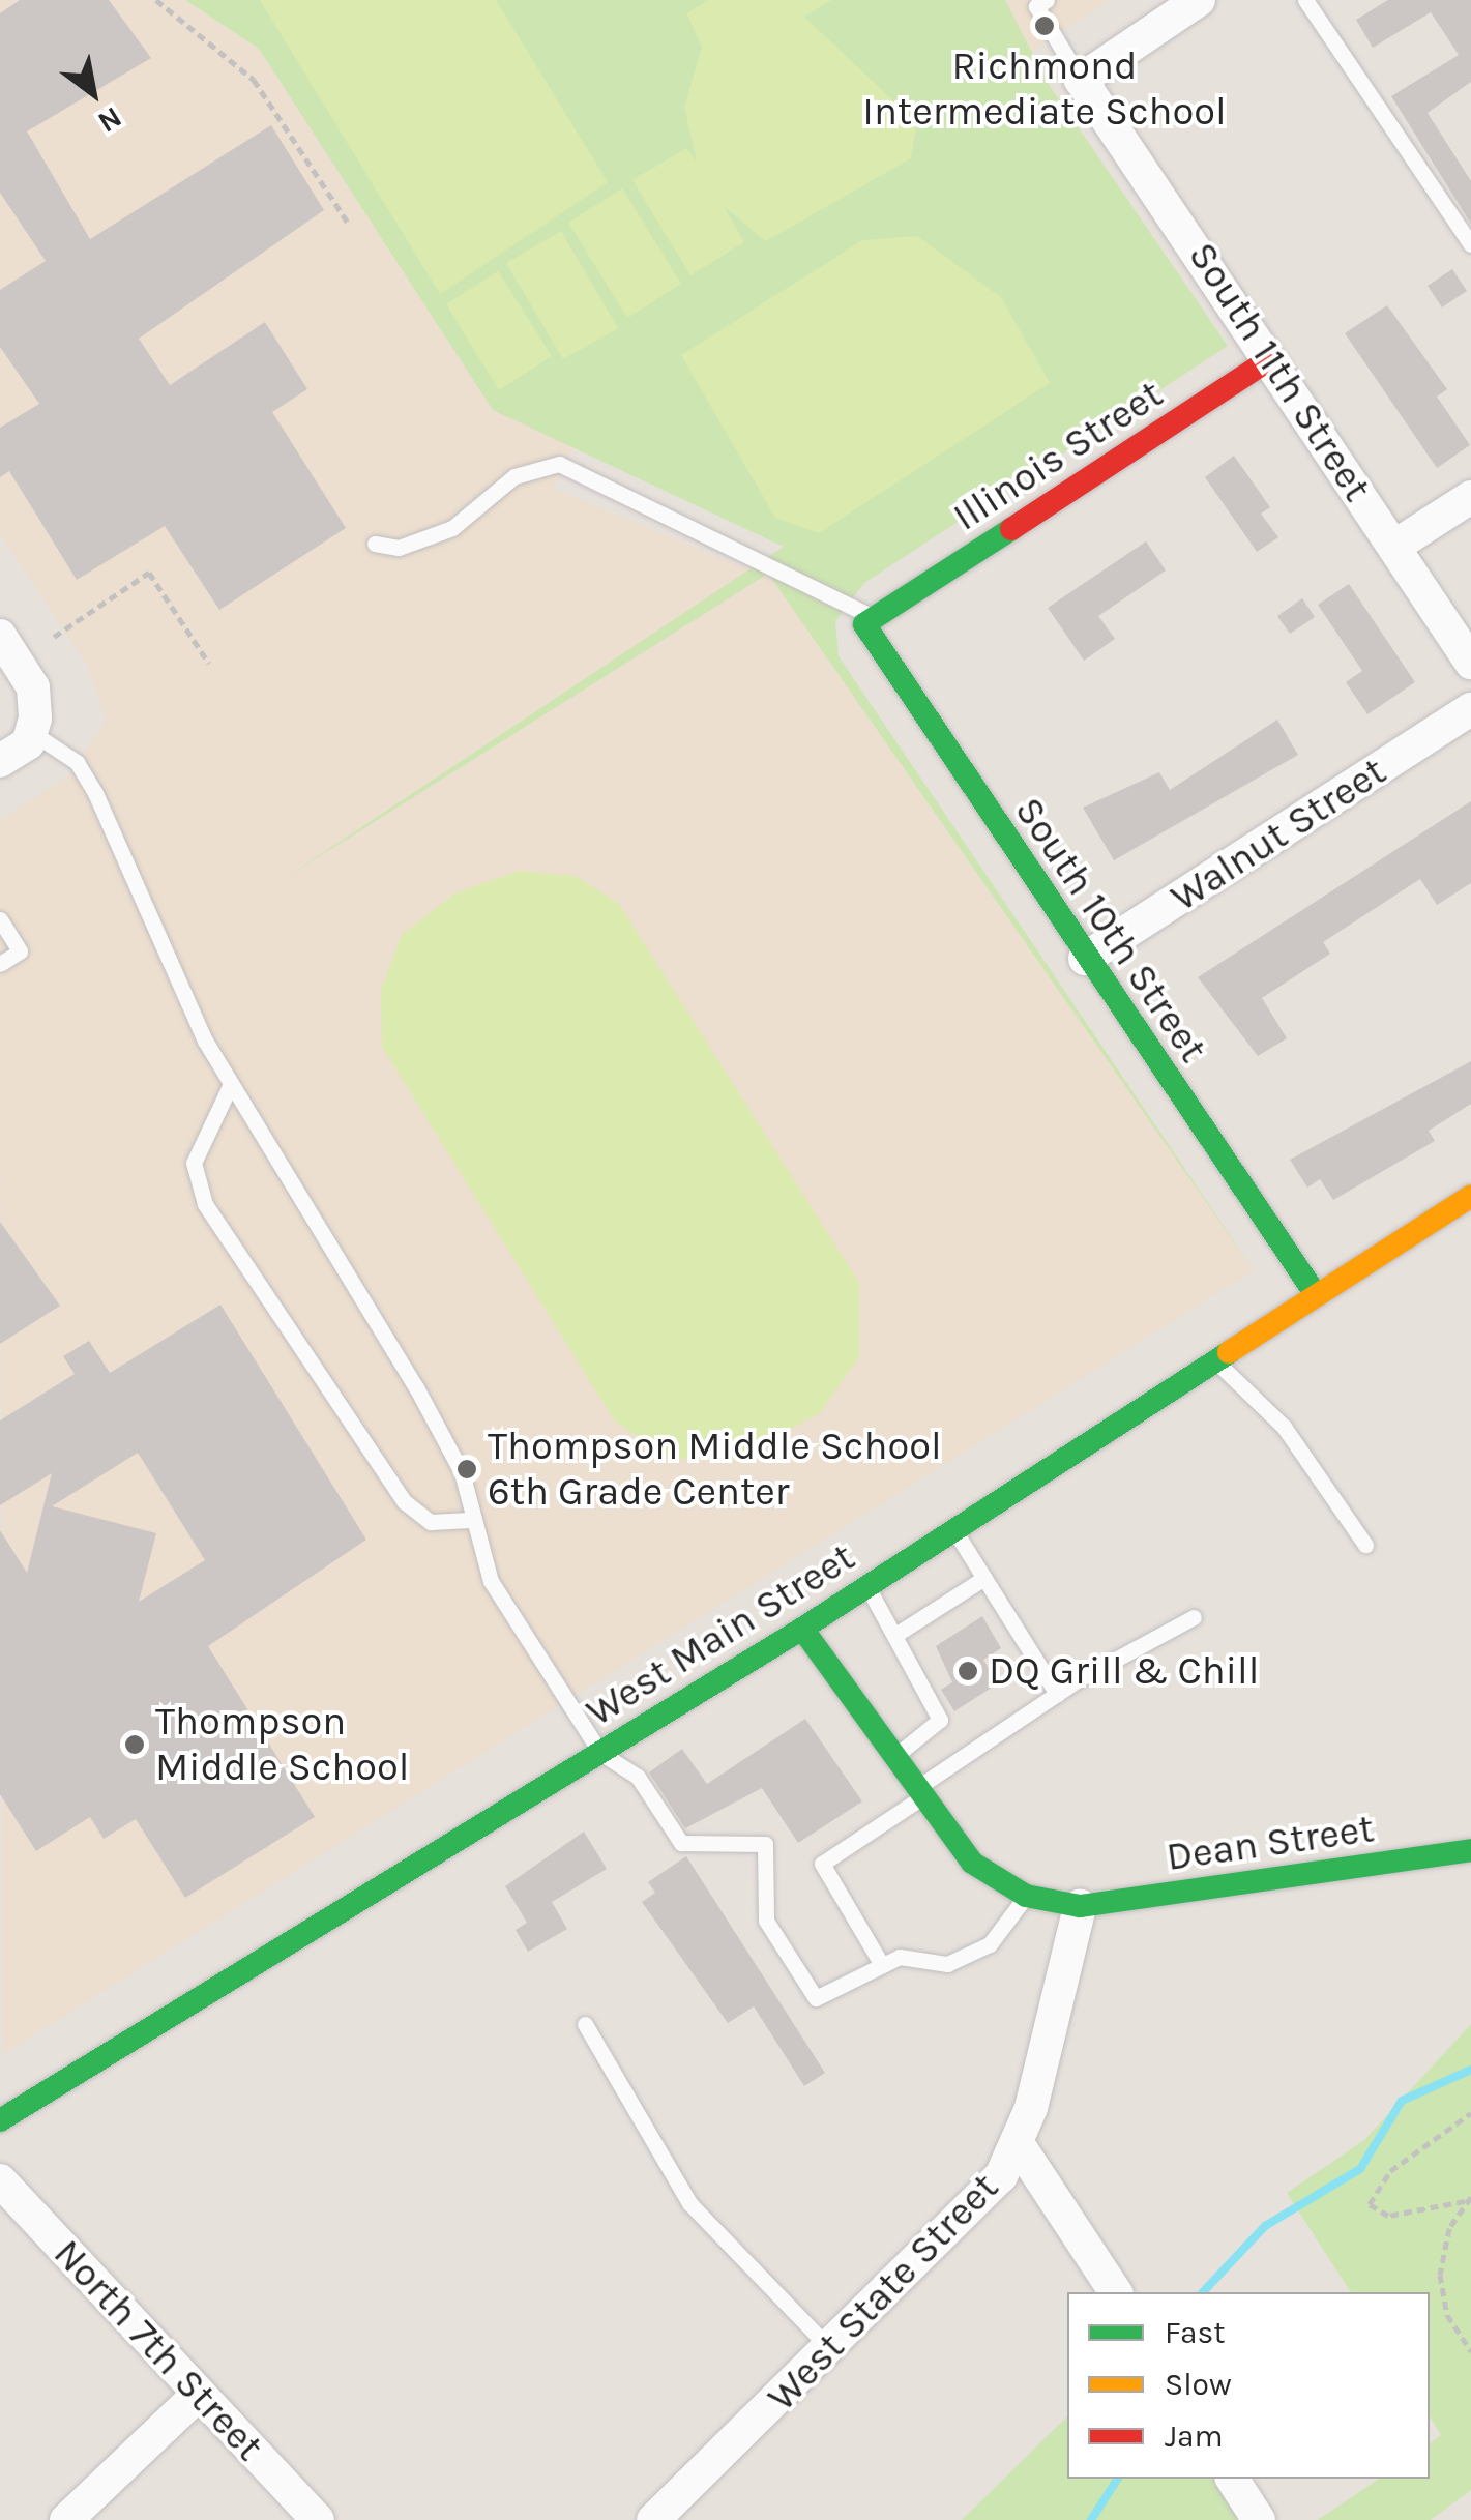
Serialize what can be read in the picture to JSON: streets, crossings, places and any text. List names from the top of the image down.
{
  "streets": {
    "street": [
      "South 11th Street",
      "Illinois Street",
      "Walnut Street",
      "South 10th Street",
      "West Main Street",
      "Dean Street",
      "West State Street",
      "North 7th Street"
    ]
  },
  "crossings": [
    ["South 11th Street", "Illinois Street"],
    ["Illinois Street", "South 10th Street"],
    ["Walnut Street", "South 10th Street"],
    ["South 10th Street", "West Main Street"],
    ["West Main Street", "Dean Street"],
    ["Dean Street", "West State Street"]
  ],
  "places": [
    "Richmond Intermediate School",
    "Thompson Middle School 6th Grade Center",
    "DQ Grill & Chill",
    "Thompson Middle School"
  ],
  "legend": ["Fast", "Slow", "Jam"],
  "north": "bottom right"
}
